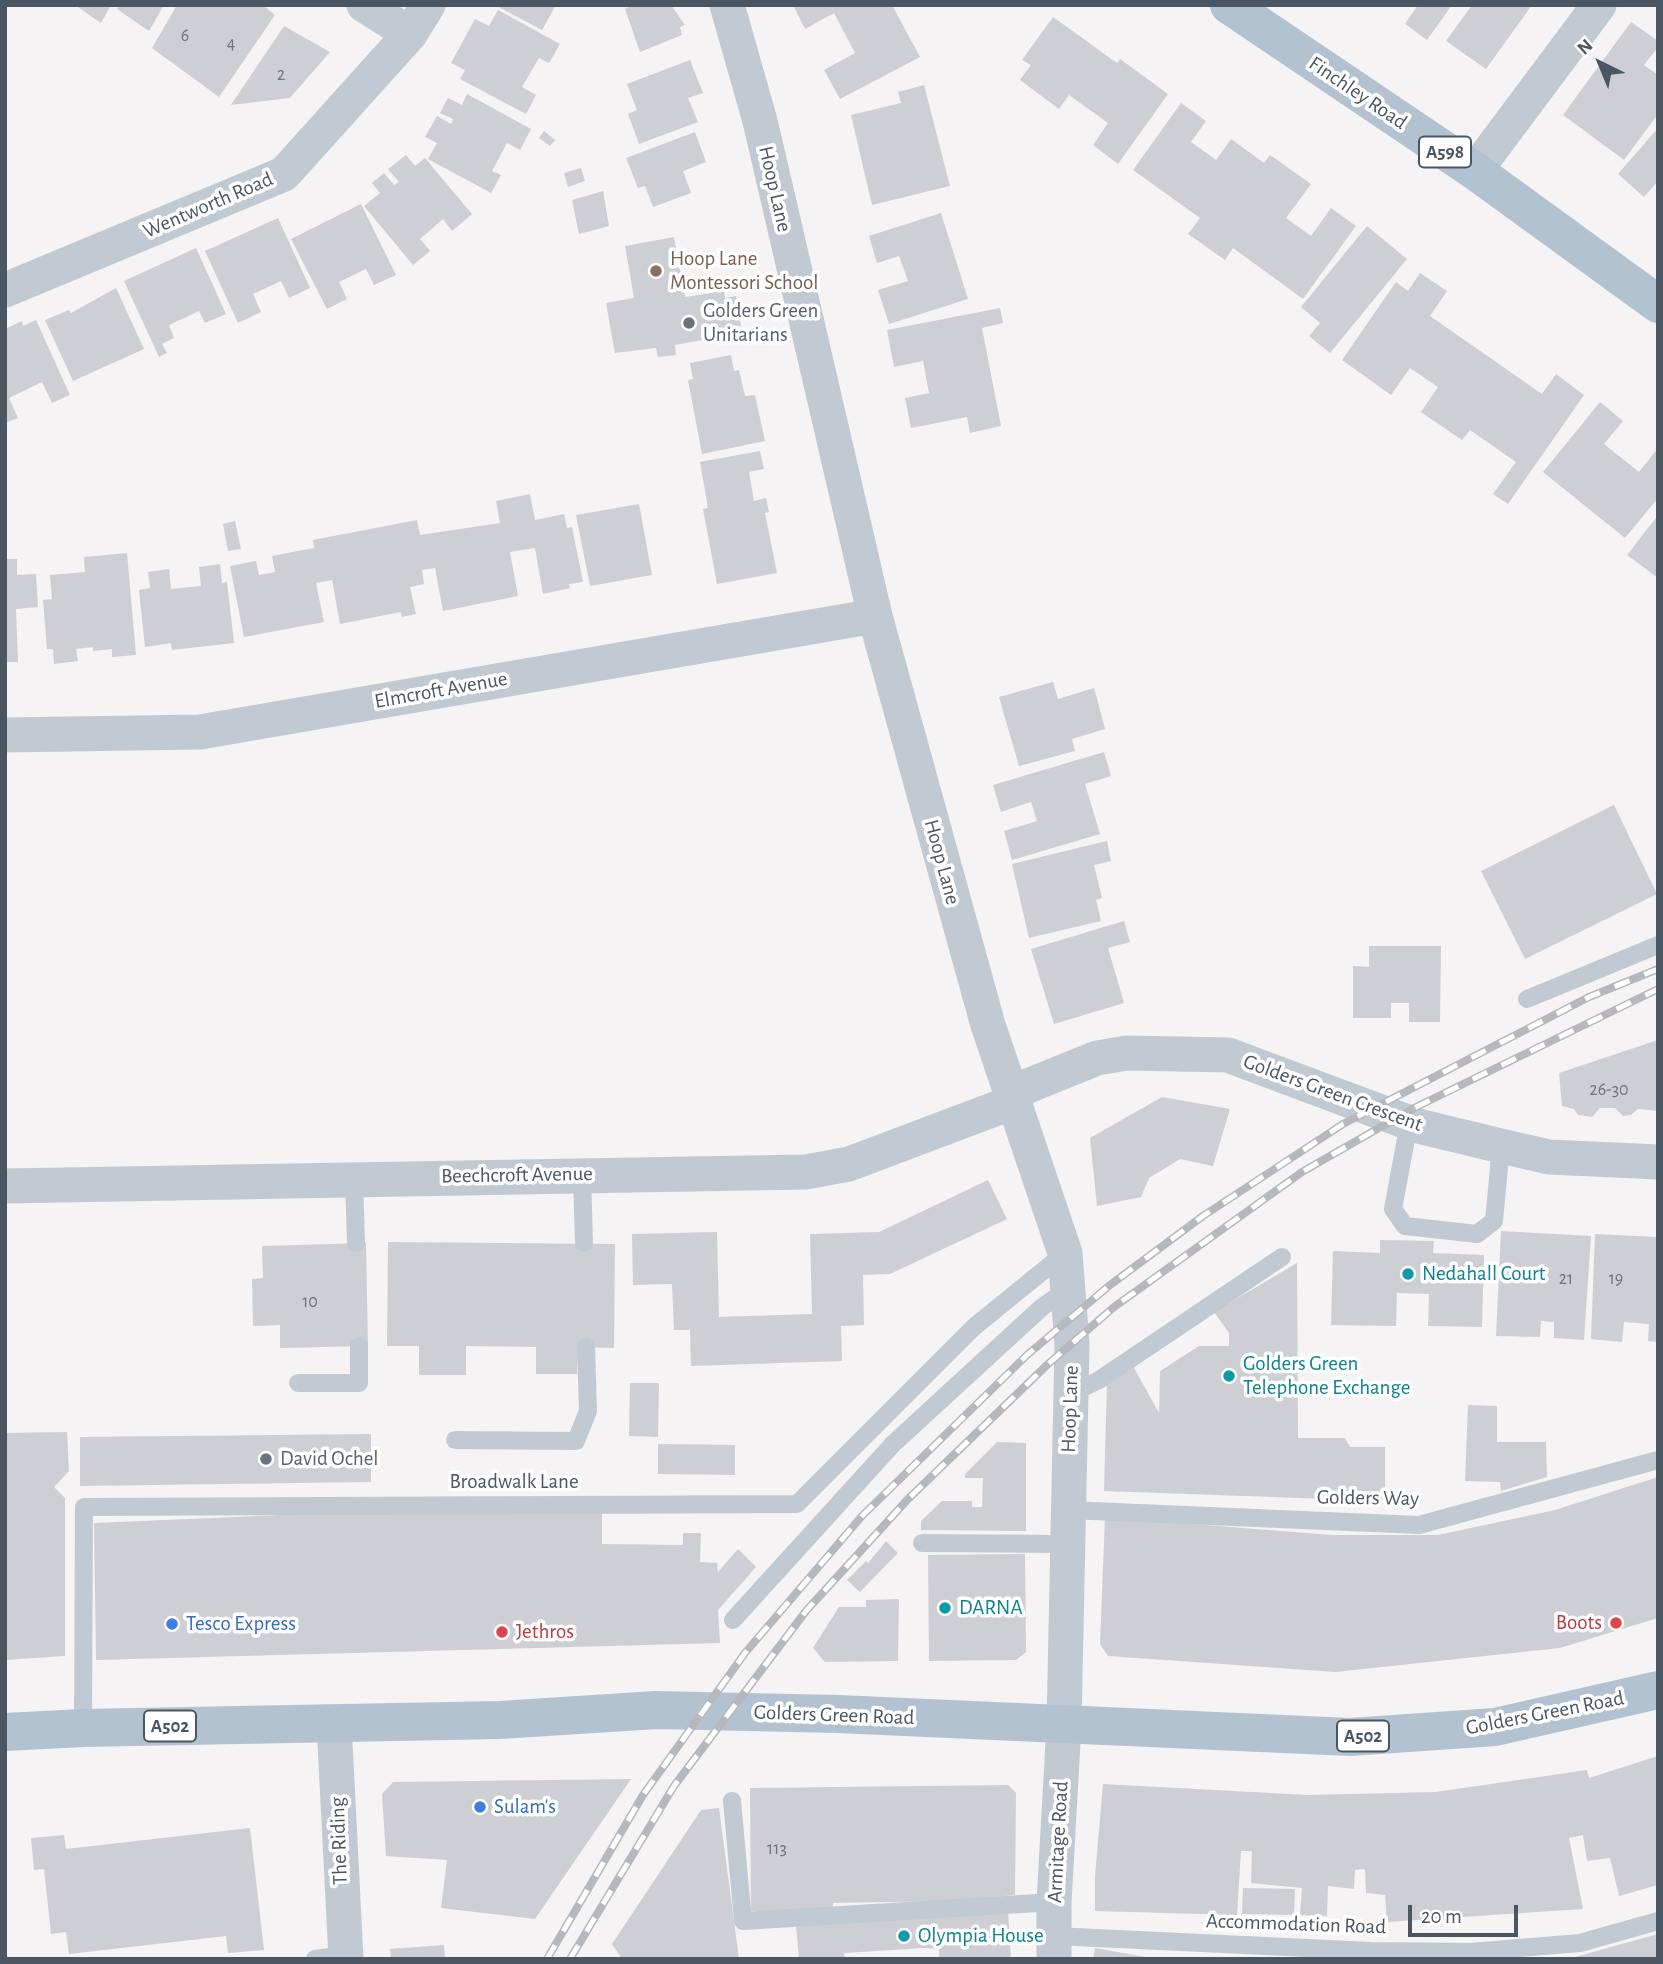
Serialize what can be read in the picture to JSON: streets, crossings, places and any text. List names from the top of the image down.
{
  "streets": {
    "main road": [
      "Finchley Road",
      "A598",
      "Golders Green Road",
      "A502"
    ],
    "street": [
      "Hoop Lane",
      "Wentworth Road",
      "Elmcroft Avenue",
      "Golders Green Crescent",
      "Beechcroft Avenue",
      "The Riding",
      "Armitage Road"
    ],
    "lane": ["Broadwalk Lane", "Golders Way", "Accommodation Road"]
  },
  "crossings": [
    ["Hoop Lane", "Elmcroft Avenue"],
    ["Hoop Lane", "Golders Green Crescent"],
    ["Hoop Lane", "Beechcroft Avenue"],
    ["Hoop Lane", "Broadwalk Lane"],
    ["Hoop Lane", "Golders Way"],
    ["Hoop Lane", "Golders Green Road"],
    ["Hoop Lane", "Armitage Road"],
    ["Golders Green Crescent", "Beechcroft Avenue"],
    ["Broadwalk Lane", "Golders Green Road"],
    ["Golders Green Road", "The Riding"],
    ["Golders Green Road", "Armitage Road"],
    ["Armitage Road", "Accommodation Road"]
  ],
  "places": [
    "Hoop Lane Montessori School",
    "Golders Green Unitarians",
    "Nedahall Court",
    "Golders Green Telephone Exchange",
    "David Ochel",
    "DARNA",
    "Boots",
    "Tesco Express",
    "Jethros",
    "Sulam's",
    "Olympia House"
  ],
  "house_numbers": [
    "6",
    "4",
    "2",
    "26-30",
    "21",
    "19",
    "10",
    "113"
  ],
  "scale_bar": "20 m",
  "north": "top left"
}
